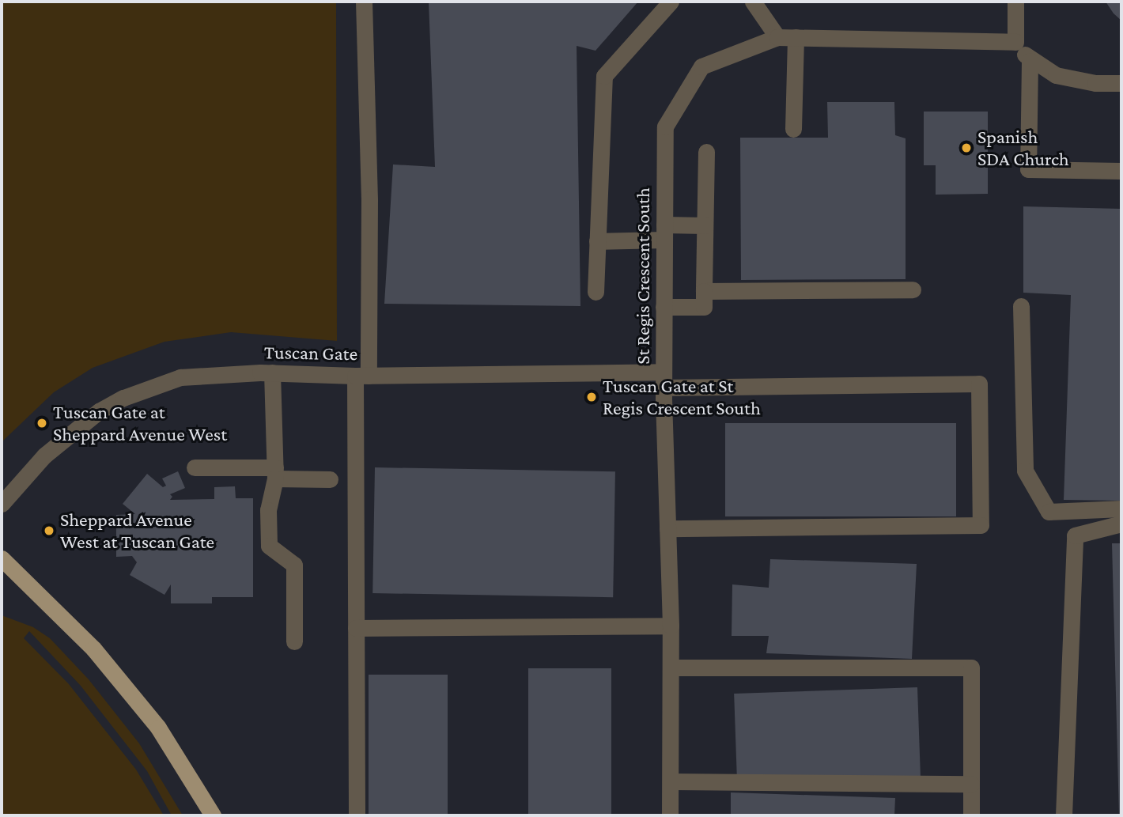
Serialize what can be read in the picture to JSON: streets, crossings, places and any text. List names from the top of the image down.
{
  "streets": {
    "street": ["St Regis Crescent South", "Tuscan Gate"]
  },
  "crossings": [
    ["St Regis Crescent South", "Tuscan Gate"]
  ],
  "places": [
    "Spanish SDA Church",
    "Tuscan Gate at St Regis Crescent South",
    "Tuscan Gate at Sheppard Avenue West",
    "Sheppard Avenue West at Tuscan Gate"
  ]
}
